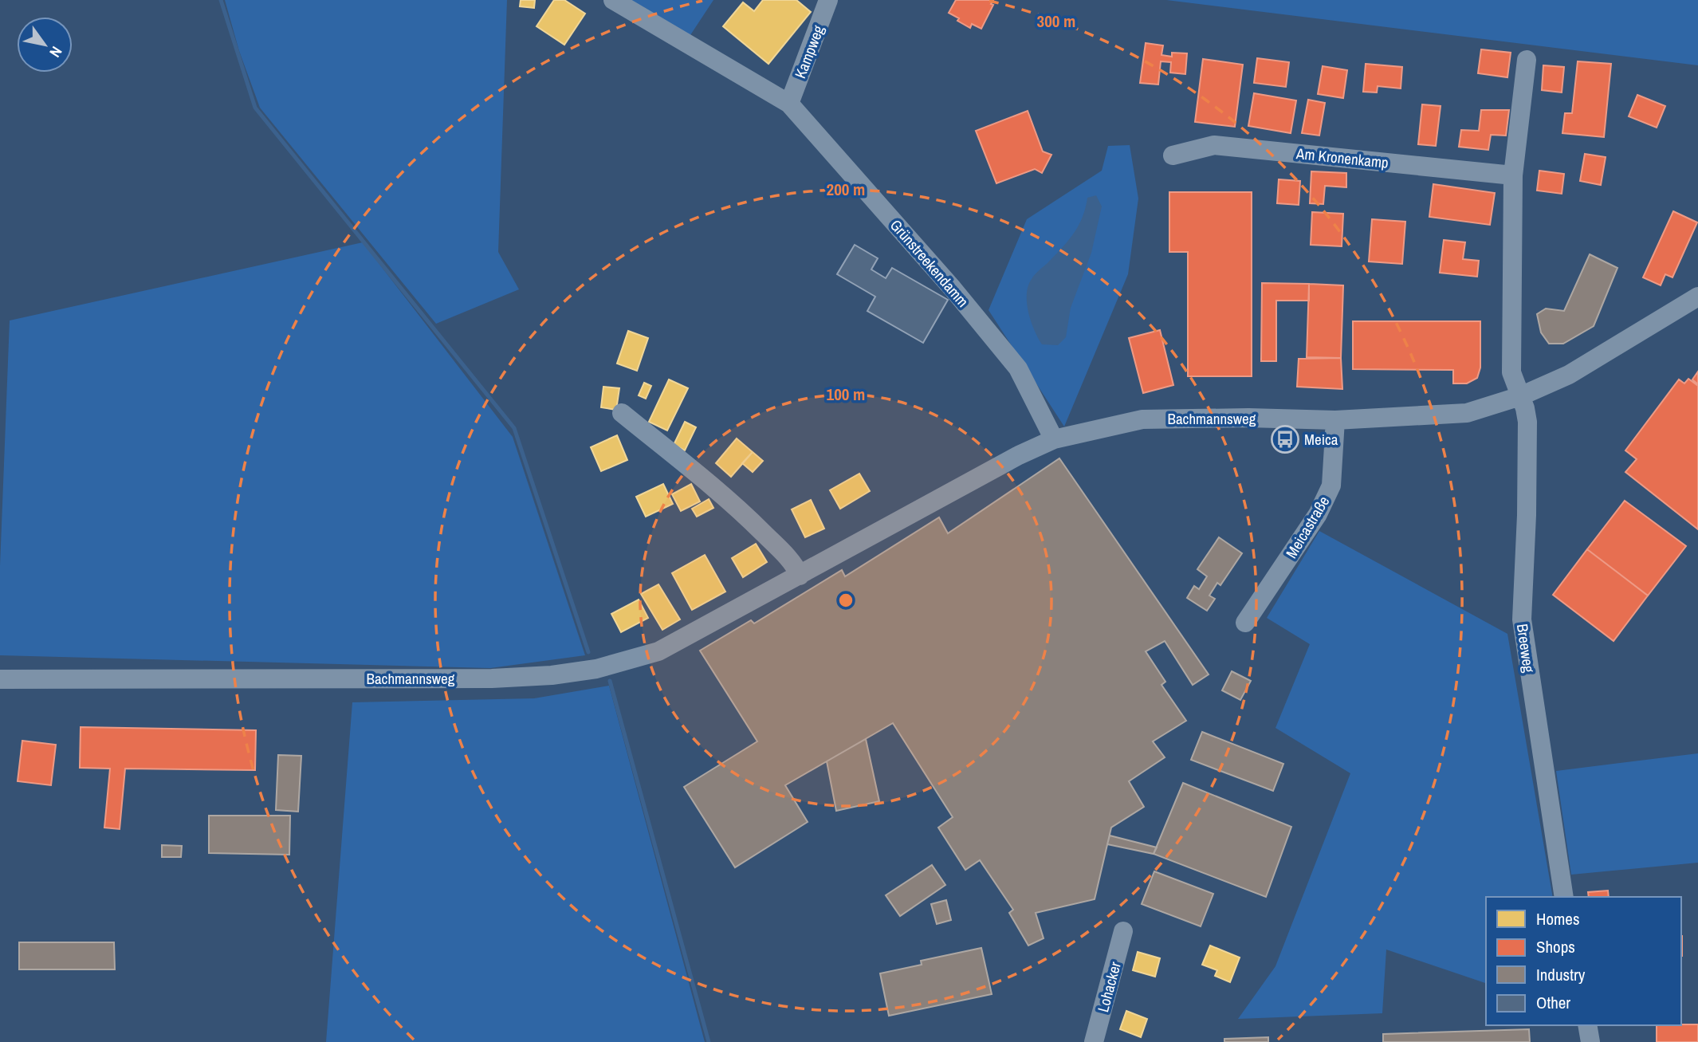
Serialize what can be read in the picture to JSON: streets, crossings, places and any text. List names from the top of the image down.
{
  "streets": {
    "street": [
      "Kampweg",
      "Am Kronenkamp",
      "Grünstreekendamm",
      "Bachmannsweg",
      "Meicastraße",
      "Breeweg",
      "Lohacker"
    ]
  },
  "crossings": [
    ["Kampweg", "Grünstreekendamm"],
    ["Grünstreekendamm", "Bachmannsweg"],
    ["Bachmannsweg", "Meicastraße"],
    ["Bachmannsweg", "Breeweg"]
  ],
  "places": {
    "bus stop": ["Meica"]
  },
  "legend": [
    "Homes",
    "Shops",
    "Industry",
    "Other"
  ],
  "north": "bottom right",
  "rings": ["300 m", "200 m", "100 m"]
}
